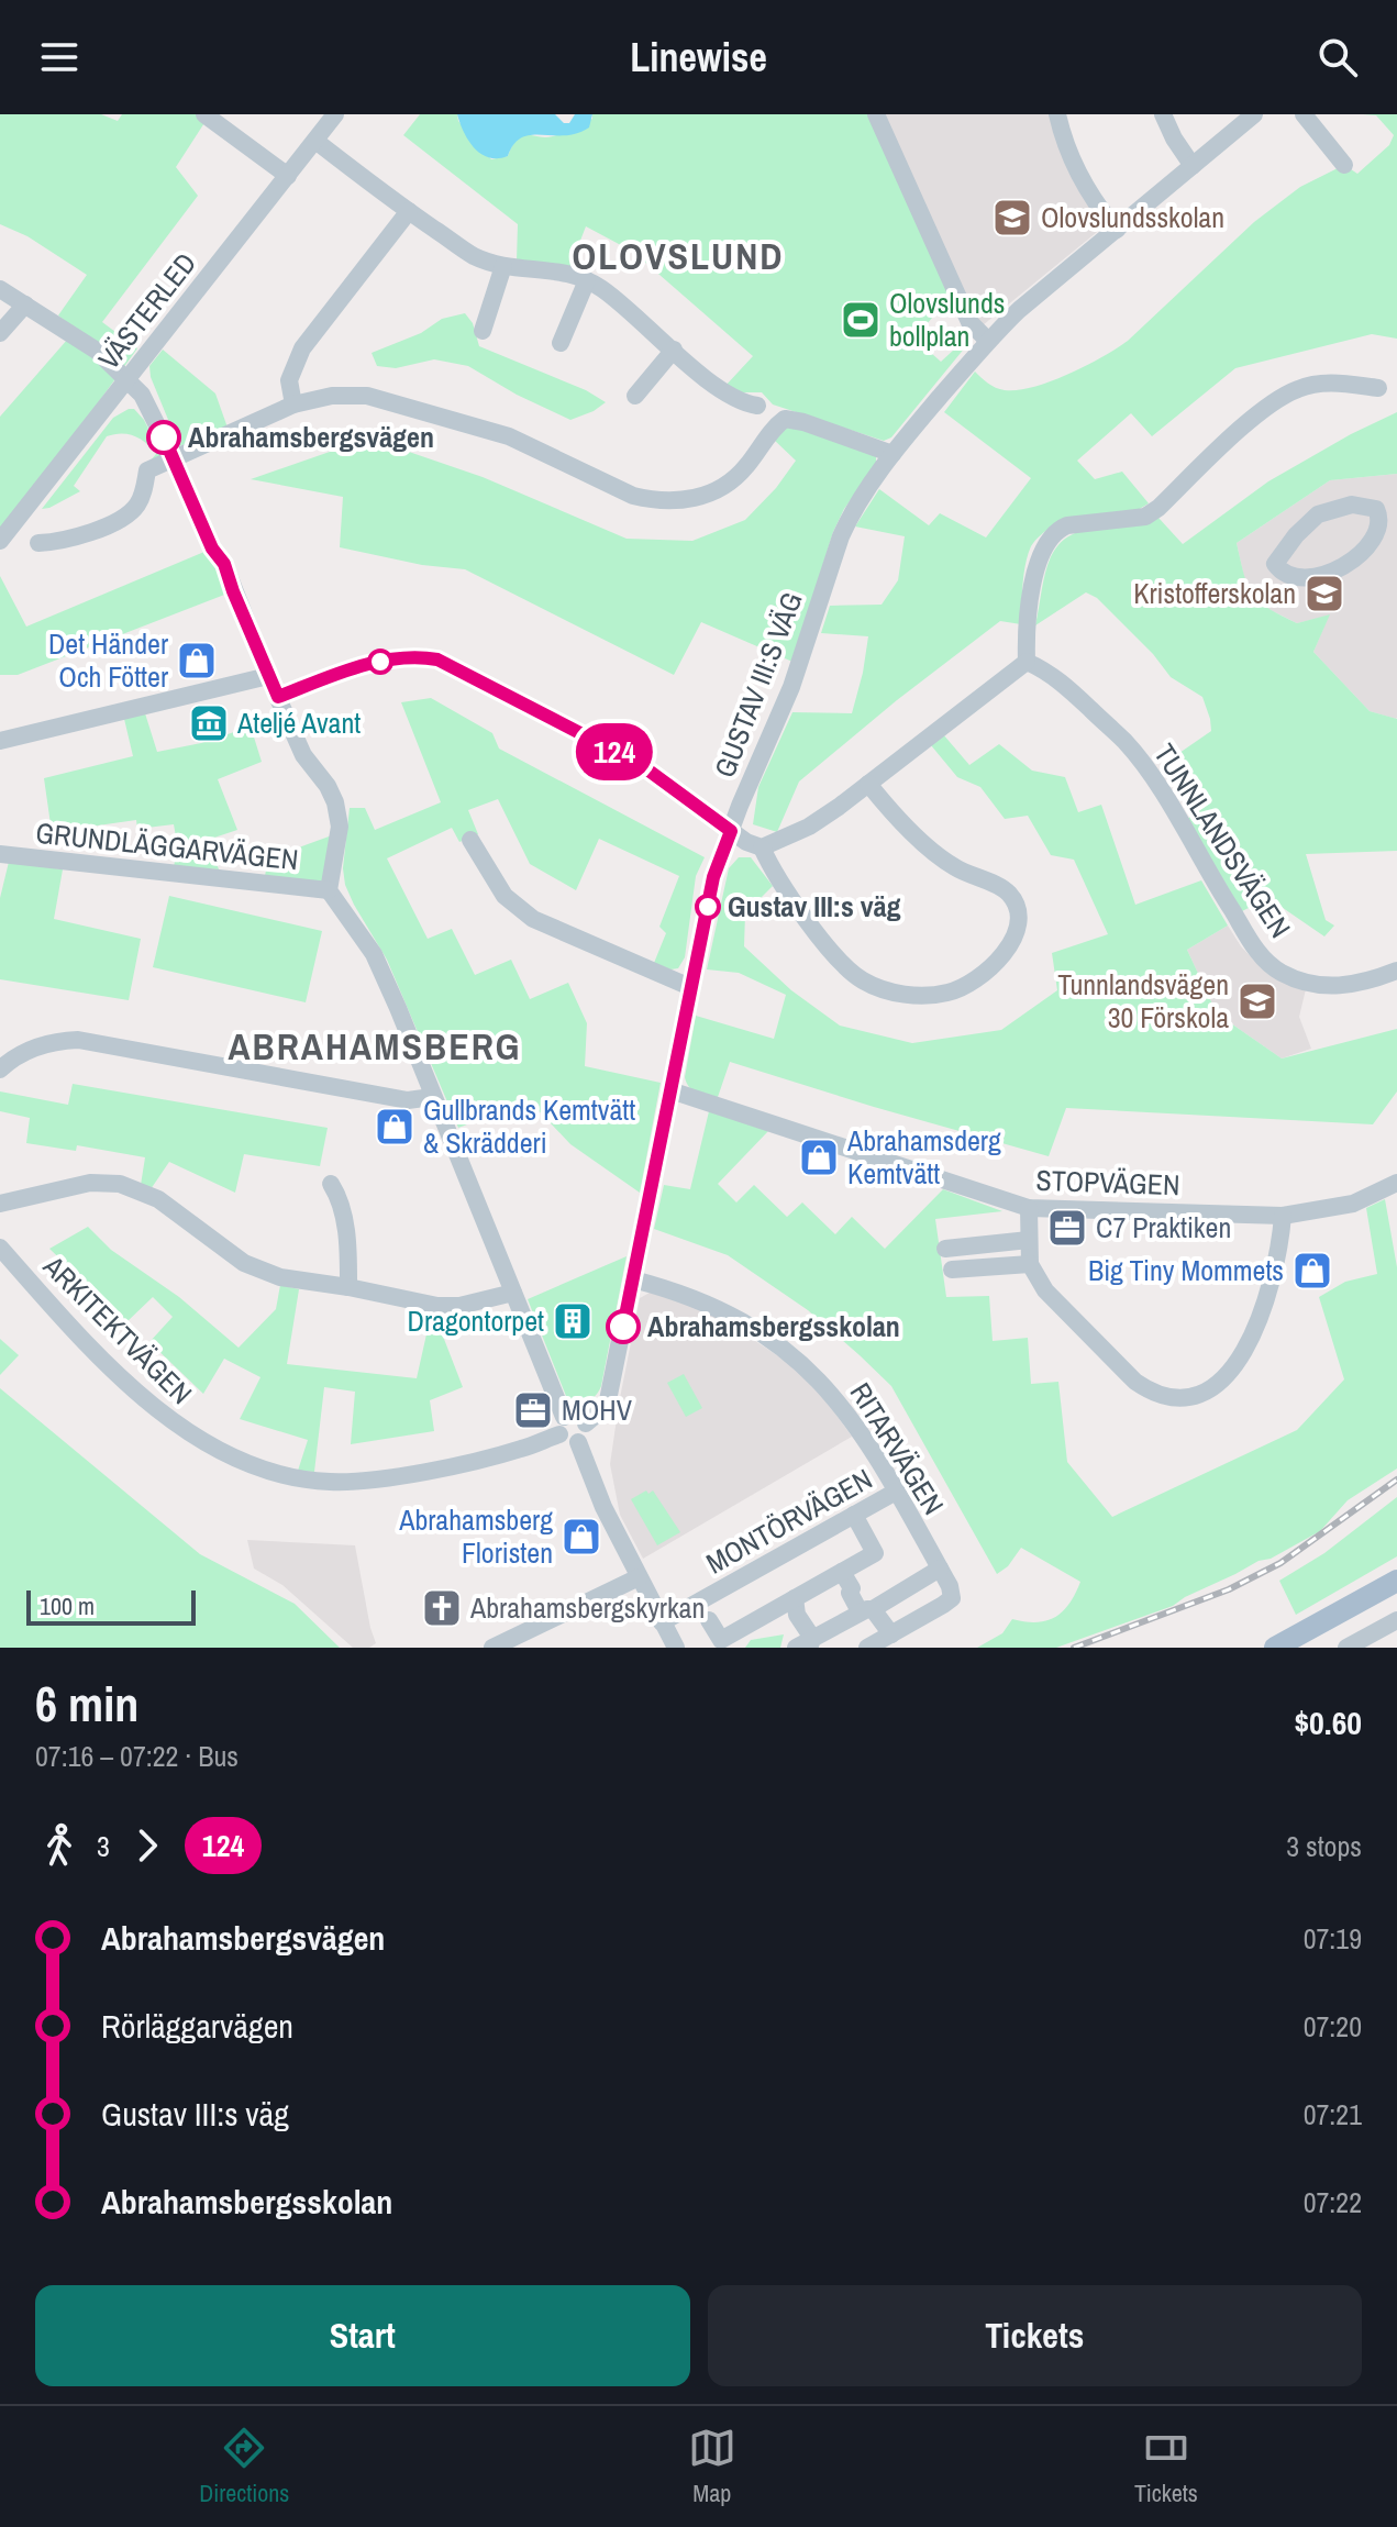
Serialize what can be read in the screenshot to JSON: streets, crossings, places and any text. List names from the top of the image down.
{
  "streets": {
    "street": [
      "VÄSTERLED",
      "GUSTAV III:S VÄG",
      "TUNNLANDSVÄGEN",
      "GRUNDLÄGGARVÄGEN",
      "STOPVÄGEN",
      "ARKITEKTVÄGEN",
      "RITARVÄGEN",
      "MONTÖRVÄGEN"
    ]
  },
  "crossings": [
    ["GUSTAV III:S VÄG", "STOPVÄGEN"],
    ["GUSTAV III:S VÄG", "ARKITEKTVÄGEN"],
    ["GUSTAV III:S VÄG", "RITARVÄGEN"],
    ["RITARVÄGEN", "MONTÖRVÄGEN"]
  ],
  "districts": ["OLOVSLUND", "ABRAHAMSBERG"],
  "places": {
    "school or university": ["Olovslundsskolan", "Kristofferskolan", "Tunnlandsvägen 30 Förskola"],
    "sports": ["Olovslunds bollplan"],
    "other": ["Abrahamsbergsvägen", "Gustav III:s väg", "Abrahamsbergsskolan"],
    "shop": [
      "Det Händer Och Fötter",
      "Gullbrands Kemtvätt & Skrädderi",
      "Abrahamsderg Kemtvätt",
      "Big Tiny Mommets",
      "Abrahamsberg Floristen"
    ],
    "museum": ["Ateljé Avant"],
    "office": ["C7 Praktiken", "MOHV"],
    "building": ["Dragontorpet"],
    "church": ["Abrahamsbergskyrkan"]
  },
  "lines": ["bus line 124"],
  "scale_bar": "100 m",
  "page": {
    "header": "Linewise",
    "on_map": "124",
    "scale": "100 m",
    "heading": ["6 min", "07:16 – 07:22 · Bus", "$0.60"],
    "legs": ["3", "124", "3 stops"],
    "list": [
      {
        "name": "Abrahamsbergsvägen",
        "value": "07:19"
      },
      {
        "name": "Rörläggarvägen",
        "value": "07:20"
      },
      {
        "name": "Gustav III:s väg",
        "value": "07:21"
      },
      {
        "name": "Abrahamsbergsskolan",
        "value": "07:22"
      }
    ],
    "buttons": ["Start", "Tickets"],
    "tabs": ["Directions", "Map", "Tickets"]
  }
}
